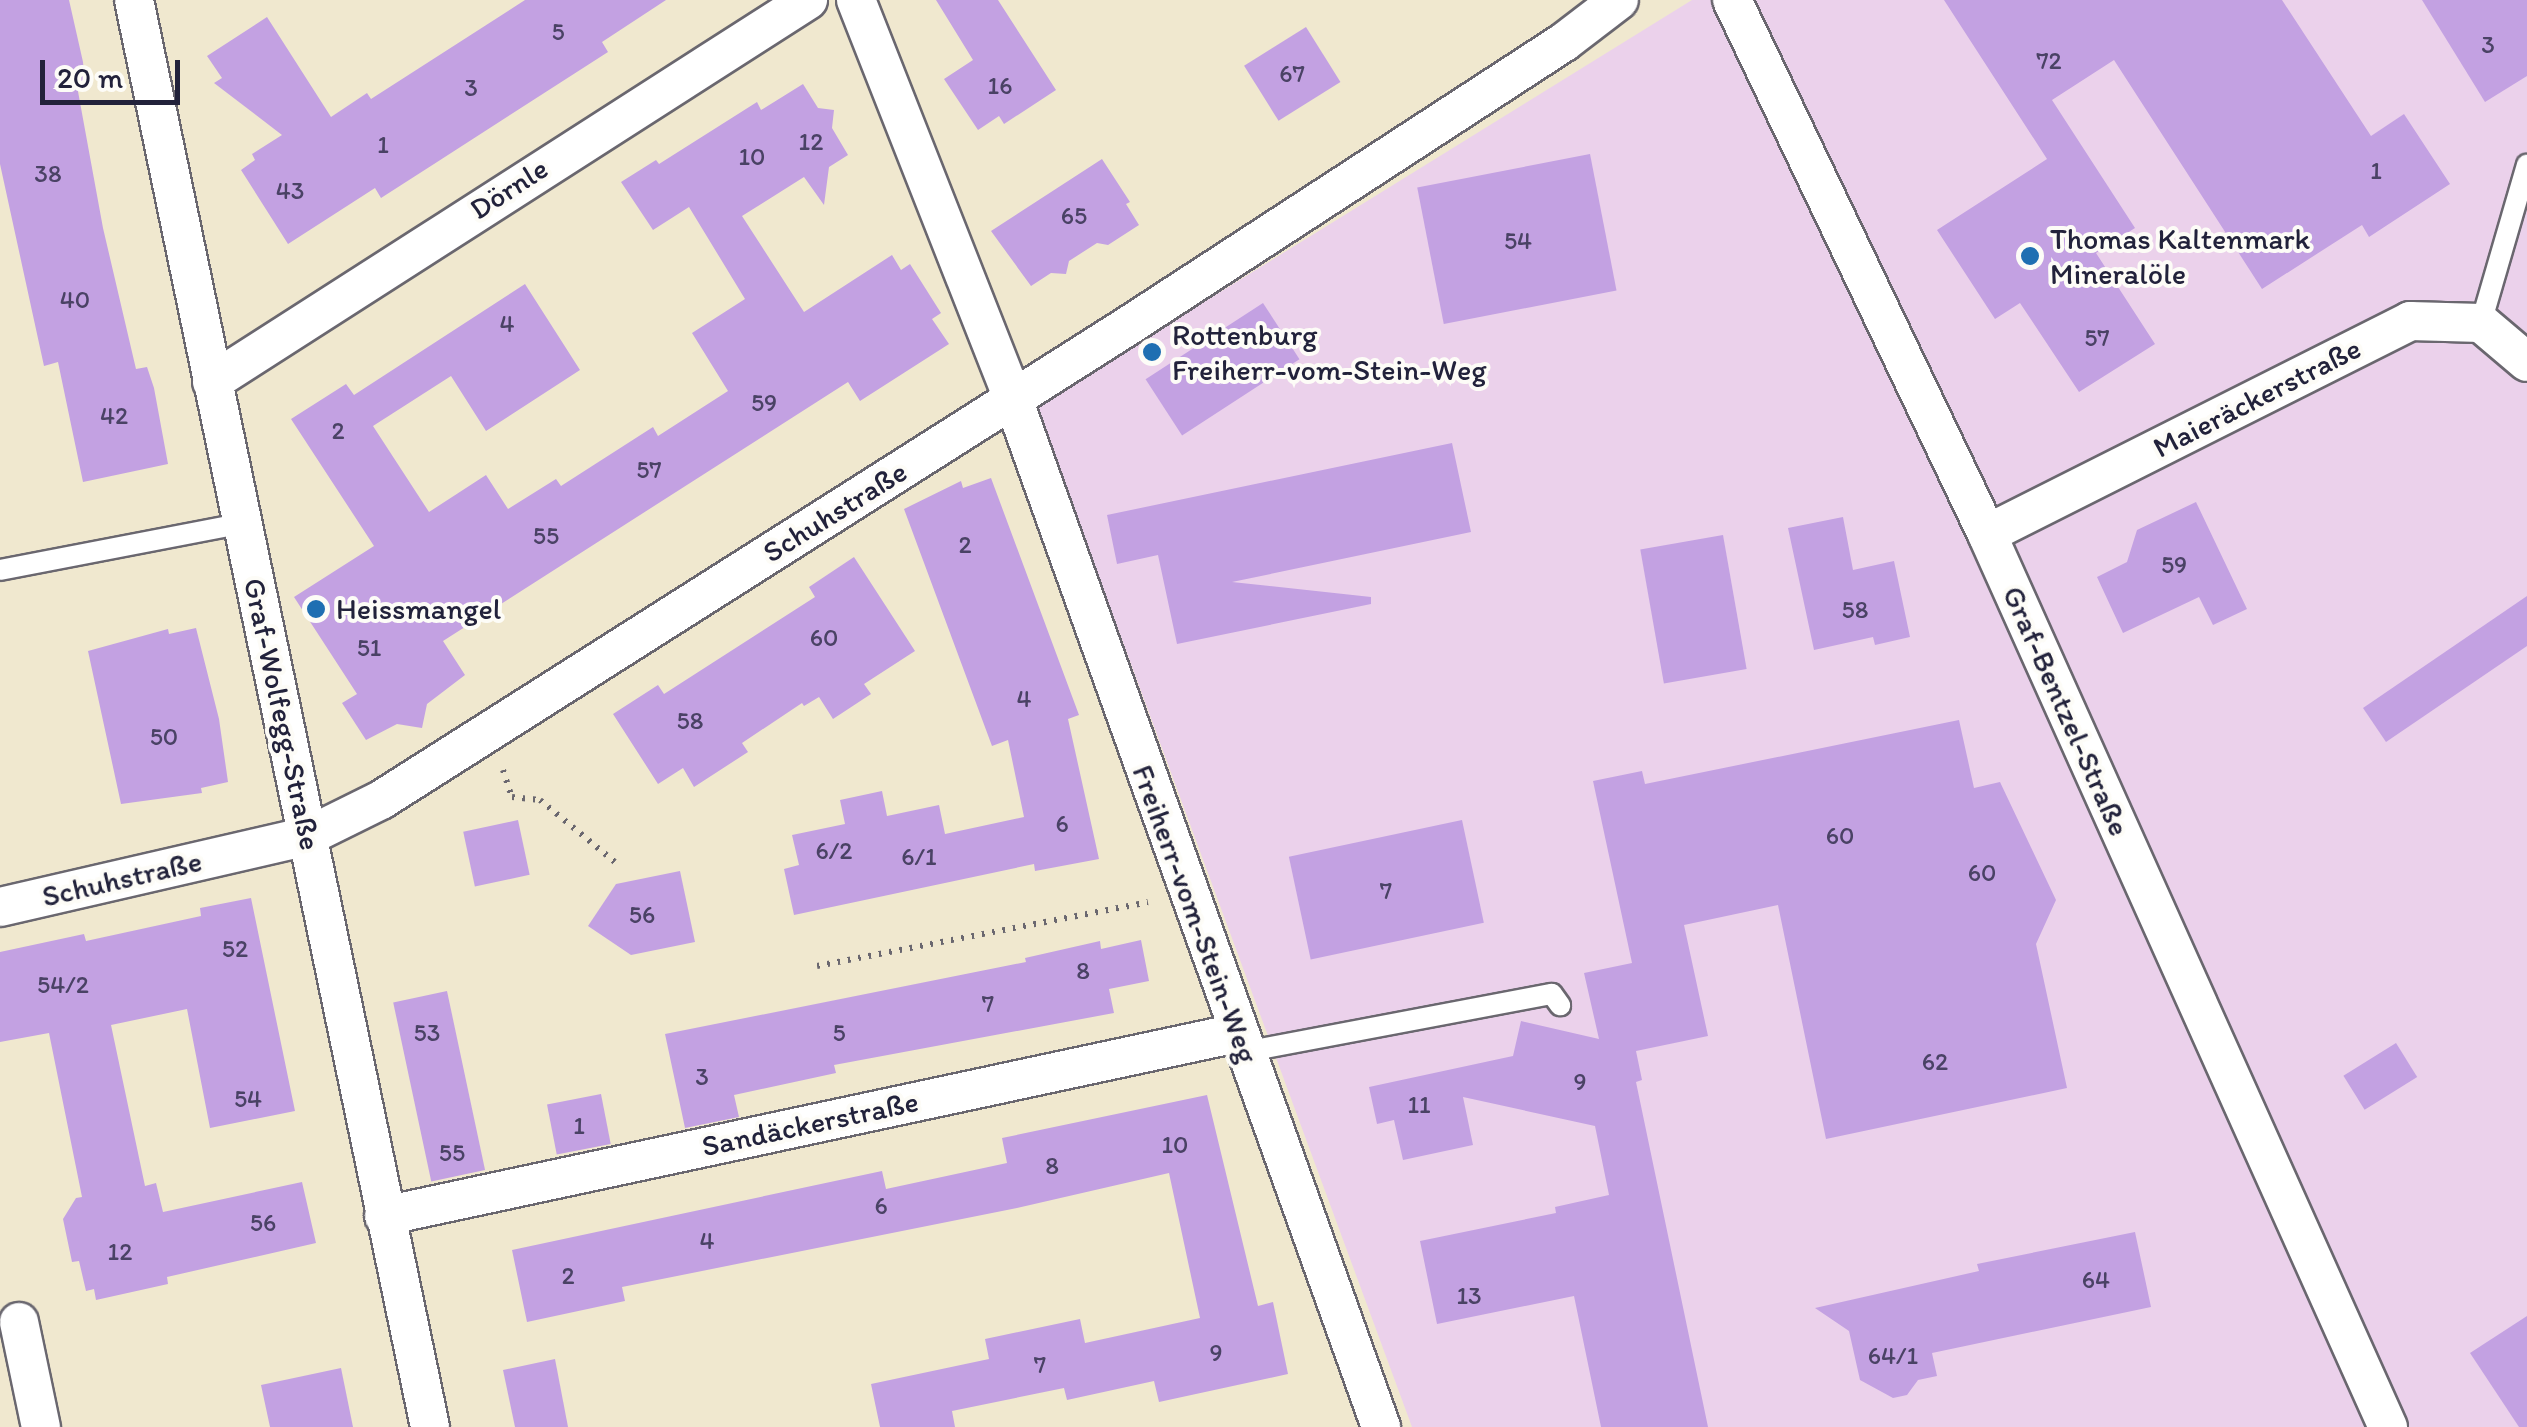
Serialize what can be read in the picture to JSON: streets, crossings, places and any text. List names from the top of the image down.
{
  "streets": {
    "street": [
      "Dörnle",
      "Maieräckerstraße",
      "Schuhstraße",
      "Graf-Bentzel-Straße",
      "Graf-Wolfegg-Straße",
      "Freiherr-vom-Stein-Weg",
      "Sandäckerstraße"
    ]
  },
  "crossings": [
    ["Dörnle", "Graf-Wolfegg-Straße"],
    ["Maieräckerstraße", "Graf-Bentzel-Straße"],
    ["Schuhstraße", "Graf-Wolfegg-Straße"],
    ["Schuhstraße", "Freiherr-vom-Stein-Weg"],
    ["Graf-Wolfegg-Straße", "Sandäckerstraße"],
    ["Freiherr-vom-Stein-Weg", "Sandäckerstraße"]
  ],
  "places": ["Thomas Kaltenmark Mineralöle", "Rottenburg Freiherr-vom-Stein-Weg", "Heissmangel"],
  "house_numbers": [
    "5",
    "3",
    "72",
    "67",
    "16",
    "3",
    "12",
    "1",
    "10",
    "1",
    "38",
    "43",
    "65",
    "54",
    "40",
    "4",
    "57",
    "59",
    "42",
    "2",
    "57",
    "55",
    "2",
    "59",
    "58",
    "60",
    "51",
    "4",
    "58",
    "50",
    "6",
    "60",
    "6/2",
    "6/1",
    "60",
    "7",
    "56",
    "52",
    "8",
    "54/2",
    "7",
    "53",
    "5",
    "62",
    "3",
    "9",
    "54",
    "11",
    "1",
    "10",
    "55",
    "8",
    "6",
    "56",
    "4",
    "12",
    "2",
    "64",
    "13",
    "9",
    "64/1",
    "7"
  ],
  "scale_bar": "20 m"
}
